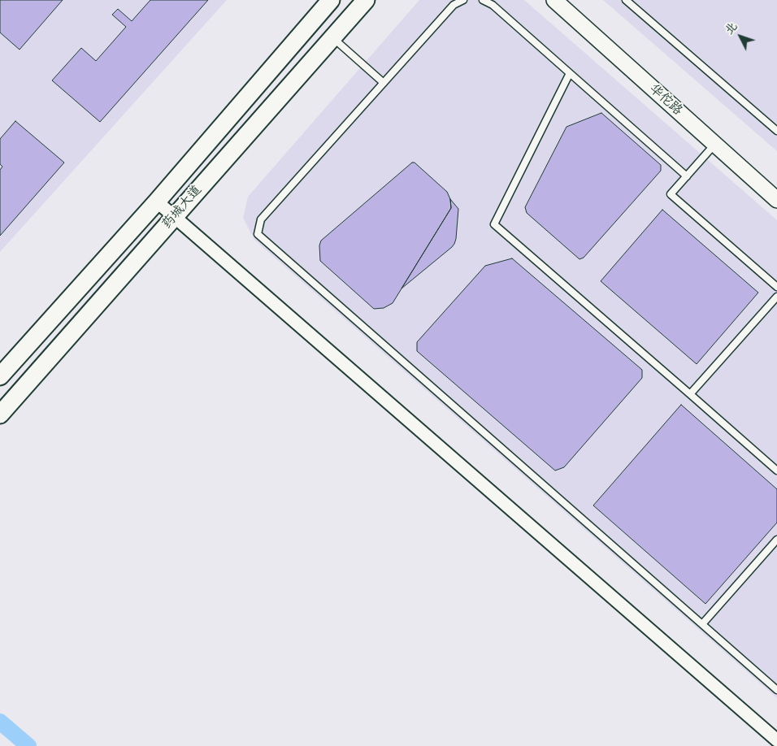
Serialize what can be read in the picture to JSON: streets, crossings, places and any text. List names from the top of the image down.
{
  "streets": {
    "main road": ["药城大道"],
    "street": ["华佗路"]
  },
  "north": "top left"
}
